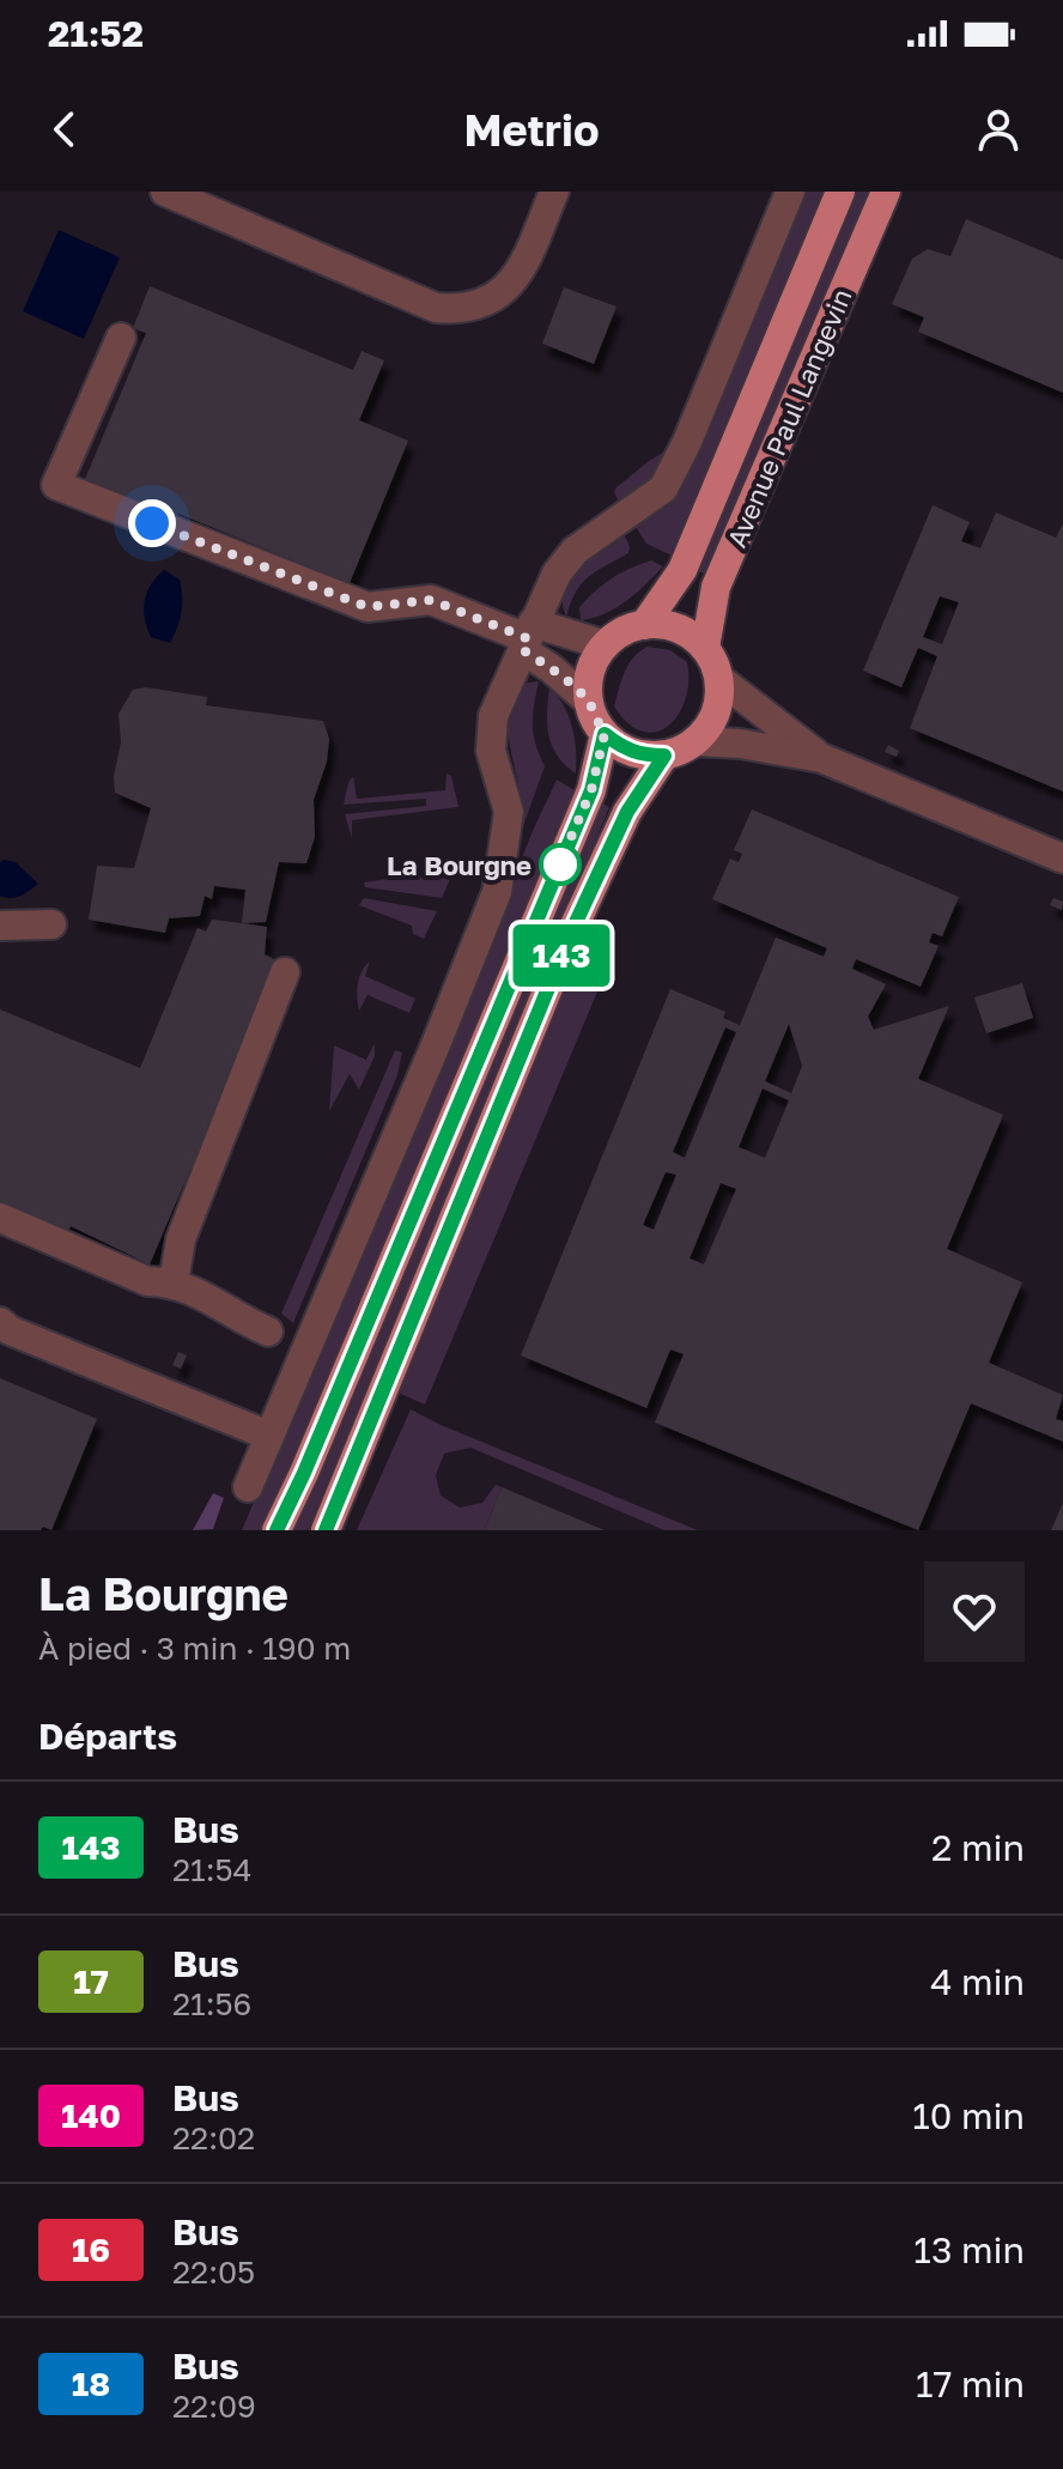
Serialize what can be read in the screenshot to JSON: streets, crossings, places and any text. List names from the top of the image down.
{
  "streets": {
    "main road": ["Avenue Paul Langevin"]
  },
  "places": ["La Bourgne"],
  "lines": ["bus line 143"],
  "page": {
    "status": "21:52",
    "header": "Metrio",
    "on_map": "143",
    "heading": [
      ["La Bourgne", "À pied · 3 min · 190 m"],
      "Départs"
    ],
    "list": [
      {
        "mark": "143",
        "name": "Bus",
        "note": "21:54",
        "value": "2 min"
      },
      {
        "mark": "17",
        "name": "Bus",
        "note": "21:56",
        "value": "4 min"
      },
      {
        "mark": "140",
        "name": "Bus",
        "note": "22:02",
        "value": "10 min"
      },
      {
        "mark": "16",
        "name": "Bus",
        "note": "22:05",
        "value": "13 min"
      },
      {
        "mark": "18",
        "name": "Bus",
        "note": "22:09",
        "value": "17 min"
      }
    ]
  }
}
